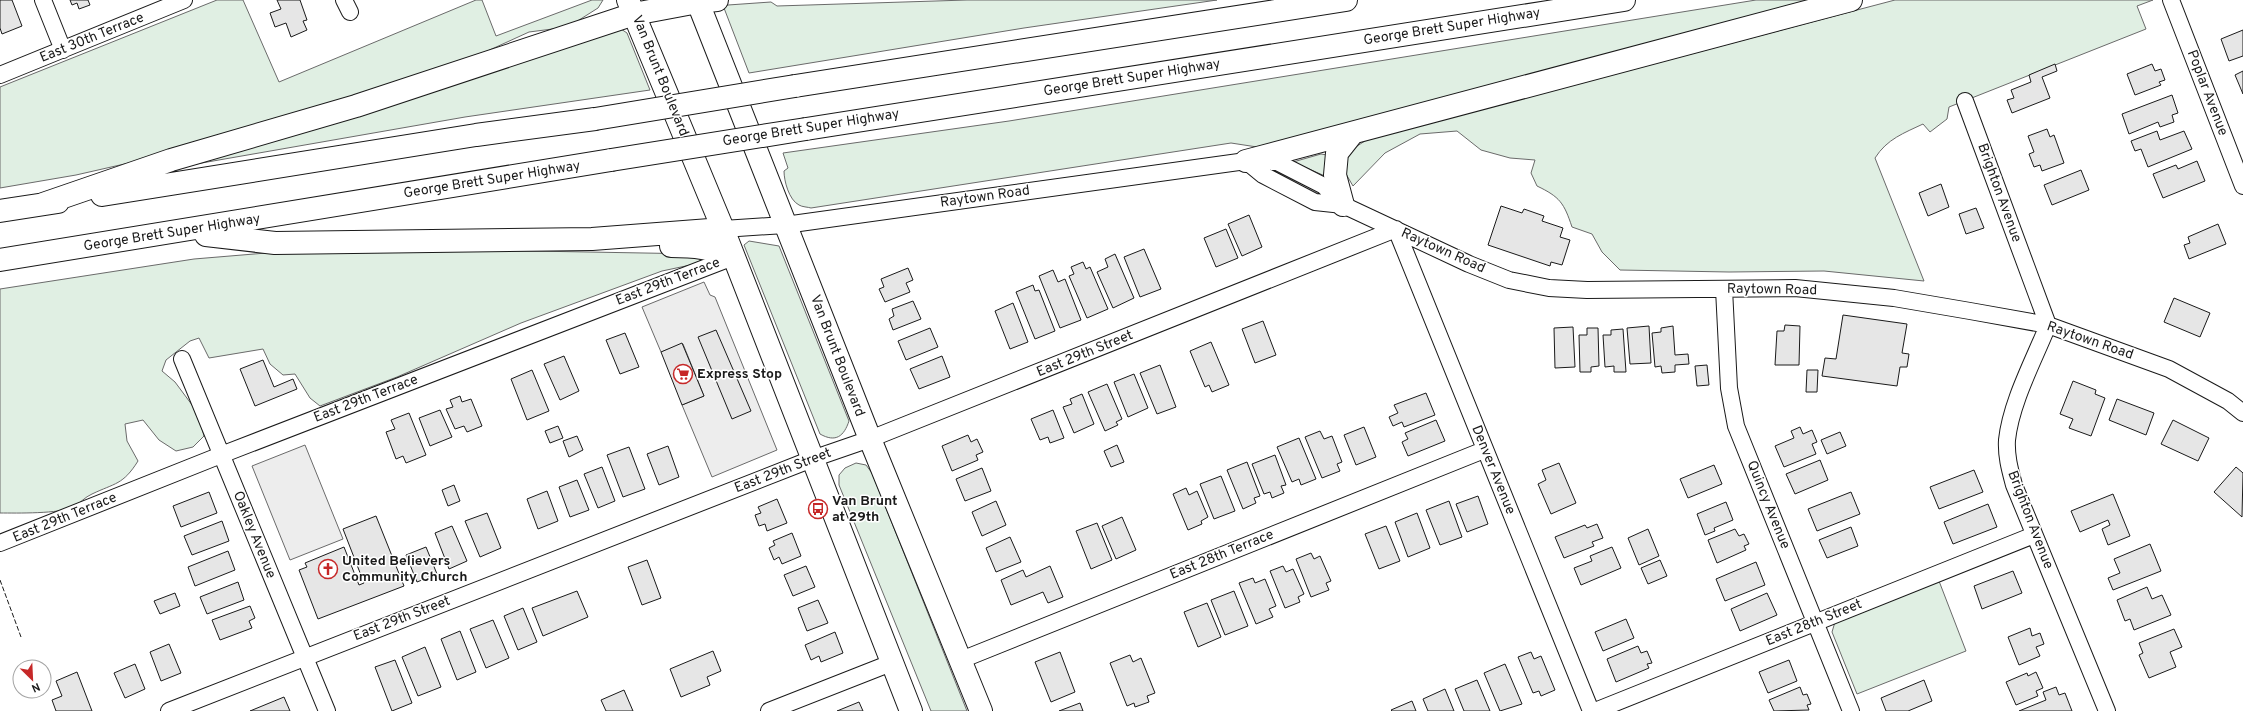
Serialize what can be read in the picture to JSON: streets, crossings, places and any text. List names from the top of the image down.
{
  "streets": {
    "main road": ["George Brett Super Highway", "Van Brunt Boulevard"],
    "street": [
      "East 30th Terrace",
      "Poplar Avenue",
      "Brighton Avenue",
      "Raytown Road",
      "East 29th Terrace",
      "East 29th Street",
      "Denver Avenue",
      "Quincy Avenue",
      "Oakley Avenue",
      "East 28th Terrace",
      "East 28th Street"
    ]
  },
  "crossings": [
    ["Van Brunt Boulevard", "Raytown Road"],
    ["Van Brunt Boulevard", "East 29th Terrace"],
    ["Van Brunt Boulevard", "East 29th Street"],
    ["Van Brunt Boulevard", "East 28th Terrace"],
    ["Brighton Avenue", "Raytown Road"],
    ["Brighton Avenue", "East 28th Street"],
    ["Raytown Road", "East 29th Street"],
    ["Raytown Road", "Denver Avenue"],
    ["Raytown Road", "Quincy Avenue"],
    ["East 29th Terrace", "Oakley Avenue"],
    ["East 29th Street", "Denver Avenue"],
    ["East 29th Street", "Oakley Avenue"],
    ["Denver Avenue", "East 28th Terrace"],
    ["Quincy Avenue", "East 28th Street"]
  ],
  "places": {
    "supermarket": ["Express Stop"],
    "bus stop": ["Van Brunt at 29th"],
    "church": ["United Believers Community Church"]
  },
  "north": "bottom right"
}
